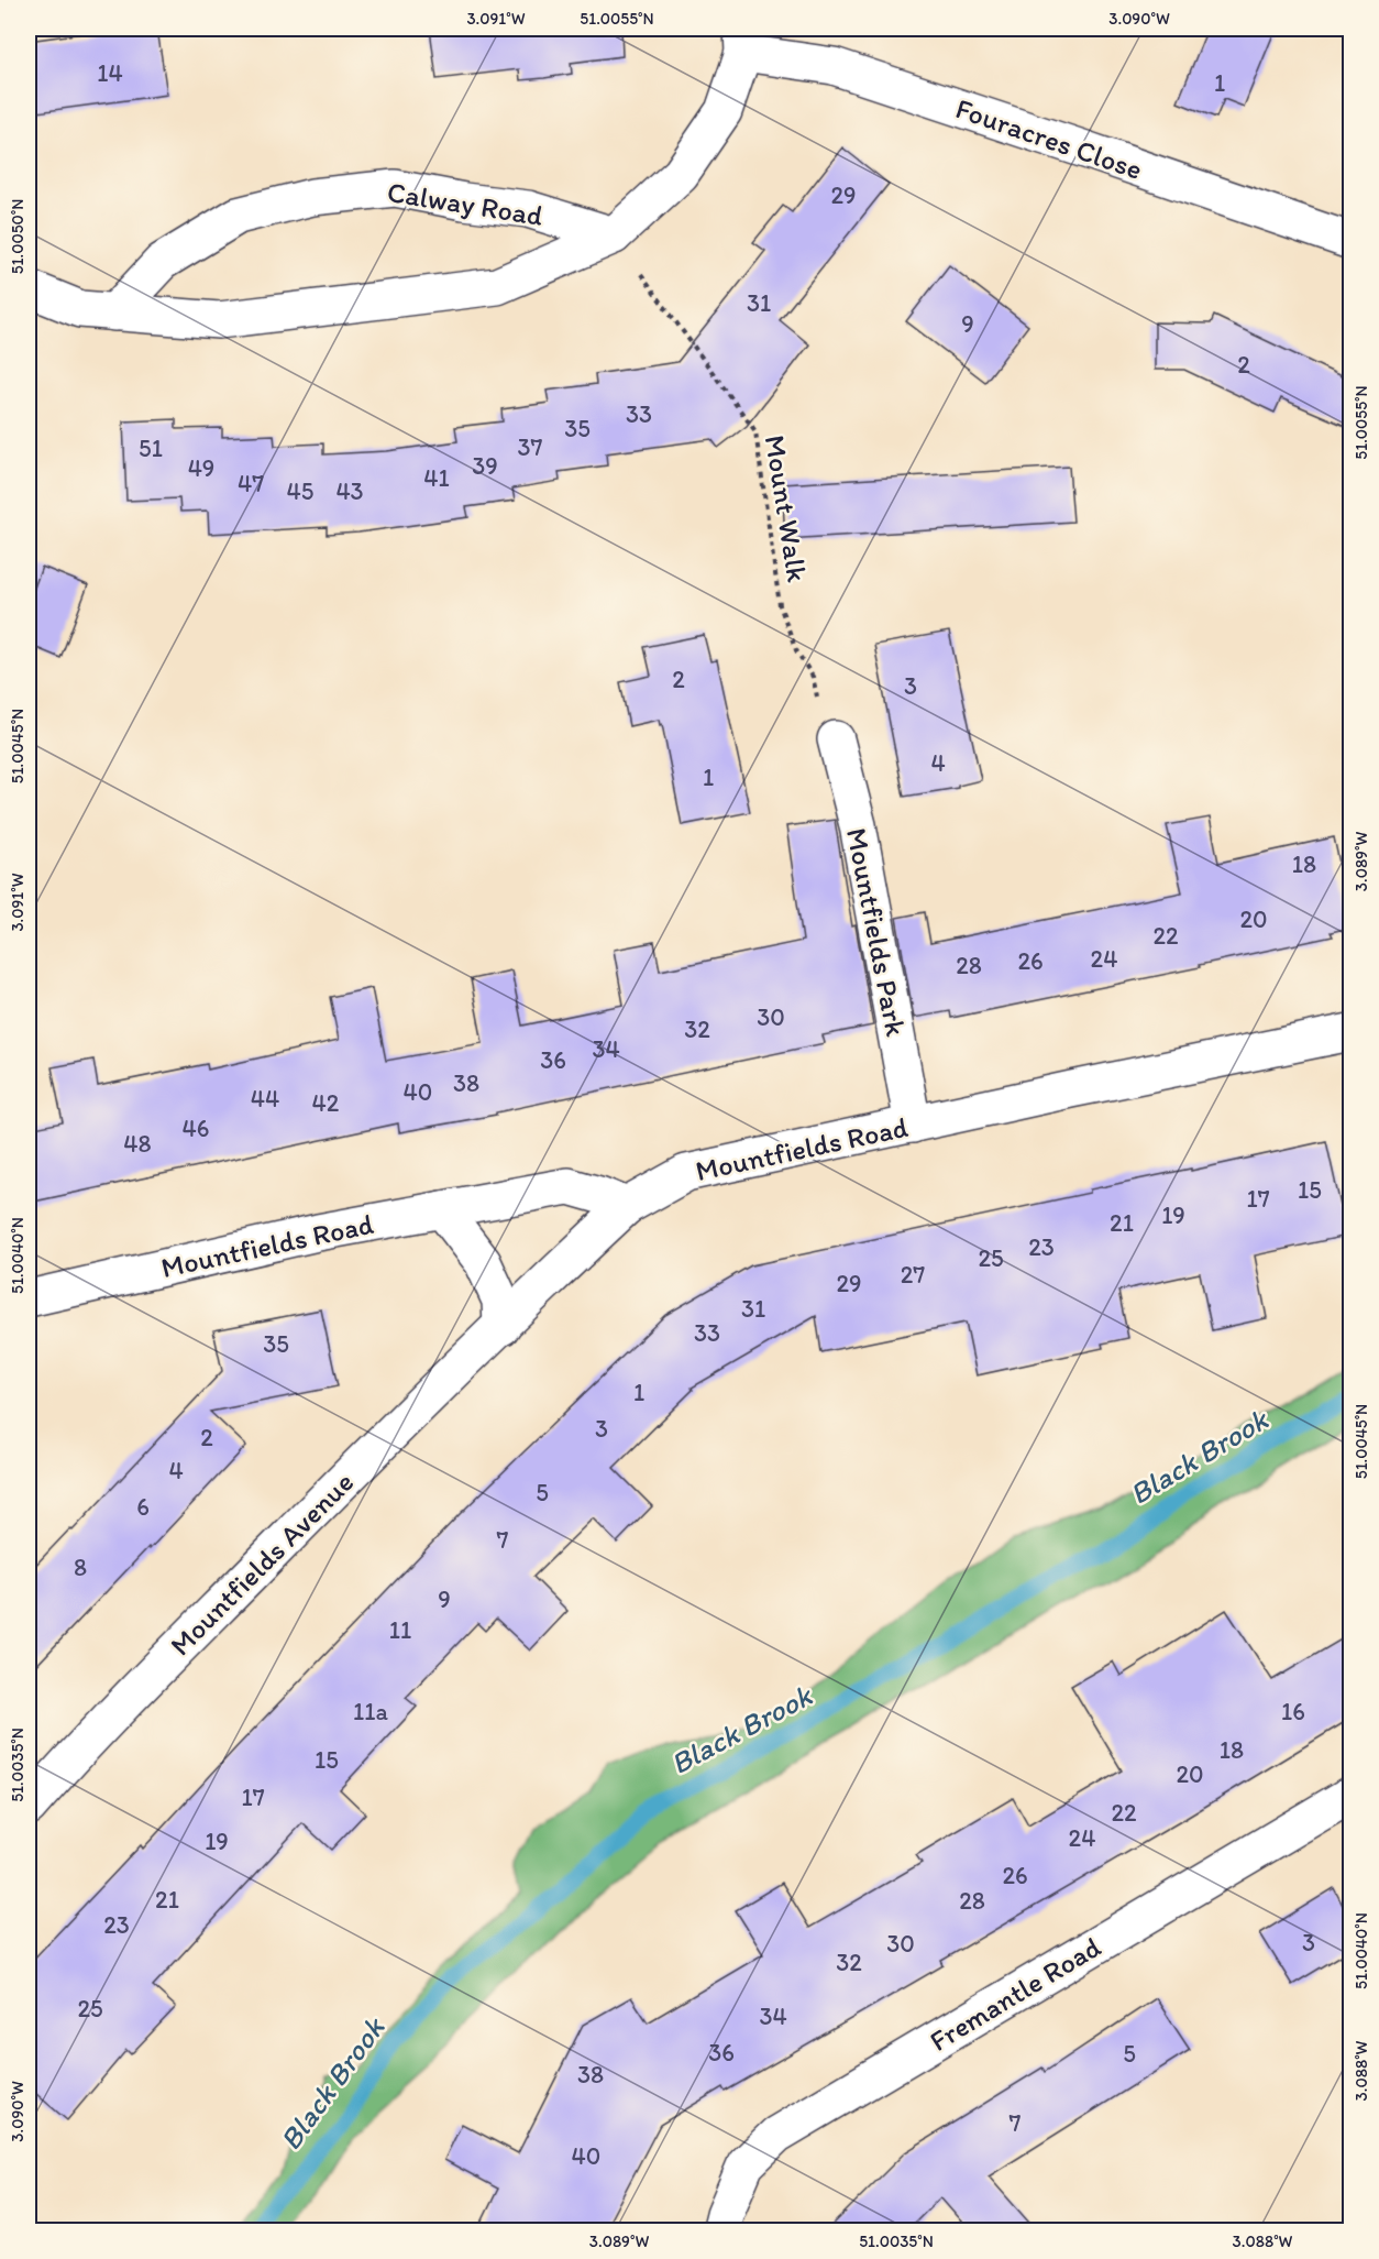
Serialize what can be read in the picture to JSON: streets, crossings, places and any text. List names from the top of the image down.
{
  "streets": {
    "street": [
      "Fouracres Close",
      "Calway Road",
      "Mountfields Park",
      "Mountfields Road",
      "Mountfields Avenue",
      "Fremantle Road"
    ],
    "path": ["Mount Walk"]
  },
  "crossings": [
    ["Fouracres Close", "Calway Road"],
    ["Calway Road", "Mount Walk"],
    ["Mount Walk", "Mountfields Park"],
    ["Mountfields Park", "Mountfields Road"],
    ["Mountfields Road", "Mountfields Avenue"]
  ],
  "water": ["Black Brook"],
  "house_numbers": [
    "14",
    "1",
    "29",
    "31",
    "9",
    "2",
    "33",
    "35",
    "37",
    "51",
    "39",
    "49",
    "41",
    "47",
    "45",
    "43",
    "2",
    "3",
    "4",
    "1",
    "18",
    "20",
    "22",
    "24",
    "26",
    "28",
    "30",
    "32",
    "34",
    "36",
    "38",
    "40",
    "44",
    "42",
    "46",
    "48",
    "15",
    "17",
    "19",
    "21",
    "23",
    "25",
    "27",
    "29",
    "31",
    "33",
    "35",
    "1",
    "3",
    "2",
    "4",
    "5",
    "6",
    "7",
    "8",
    "9",
    "11",
    "11a",
    "16",
    "18",
    "15",
    "20",
    "17",
    "22",
    "24",
    "19",
    "26",
    "21",
    "28",
    "23",
    "3",
    "30",
    "32",
    "25",
    "34",
    "36",
    "5",
    "38",
    "7",
    "40"
  ],
  "coordinates": [
    "3.091°W",
    "51.0055°N",
    "3.090°W",
    "51.0050°N",
    "51.0045°N",
    "3.089°W",
    "51.0040°N",
    "51.0035°N",
    "3.088°W"
  ]
}
